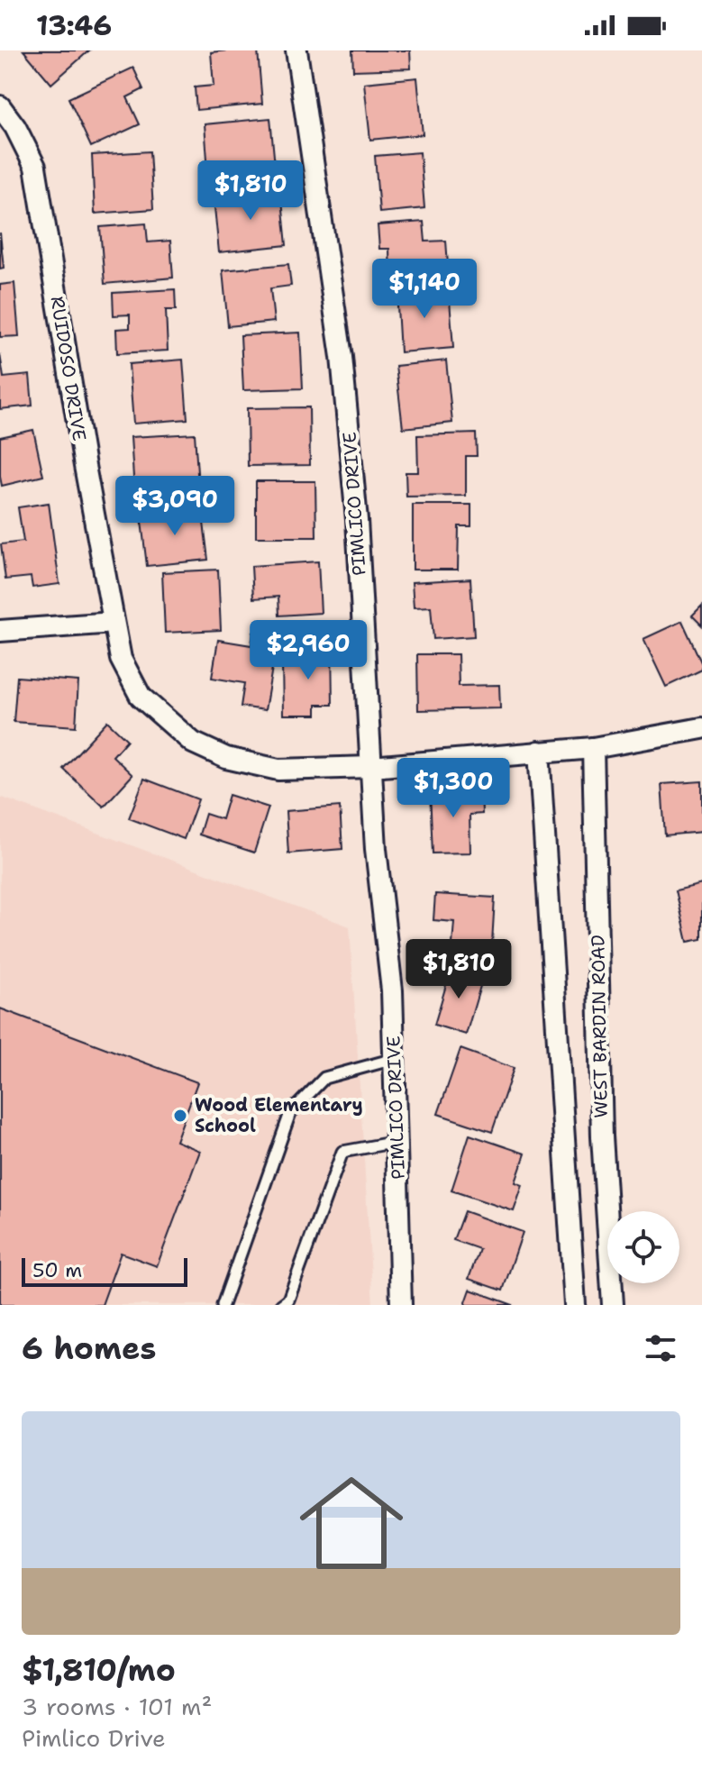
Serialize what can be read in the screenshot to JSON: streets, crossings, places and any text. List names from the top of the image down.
{
  "streets": {
    "street": ["RUIDOSO DRIVE", "PIMLICO DRIVE", "WEST BARDIN ROAD"]
  },
  "crossings": [
    ["RUIDOSO DRIVE", "PIMLICO DRIVE"],
    ["RUIDOSO DRIVE", "WEST BARDIN ROAD"]
  ],
  "places": ["Wood Elementary School"],
  "scale_bar": "50 m",
  "page": {
    "status": "13:46",
    "price": [
      "$1,810",
      "$1,140",
      "$3,090",
      "$2,960",
      "$1,300",
      "$1,810"
    ],
    "scale": "50 m",
    "heading": "6 homes",
    "list": [
      {
        "name": "$1,810/mo",
        "note": "3 rooms · 101 m² · Pimlico Drive"
      }
    ]
  }
}
